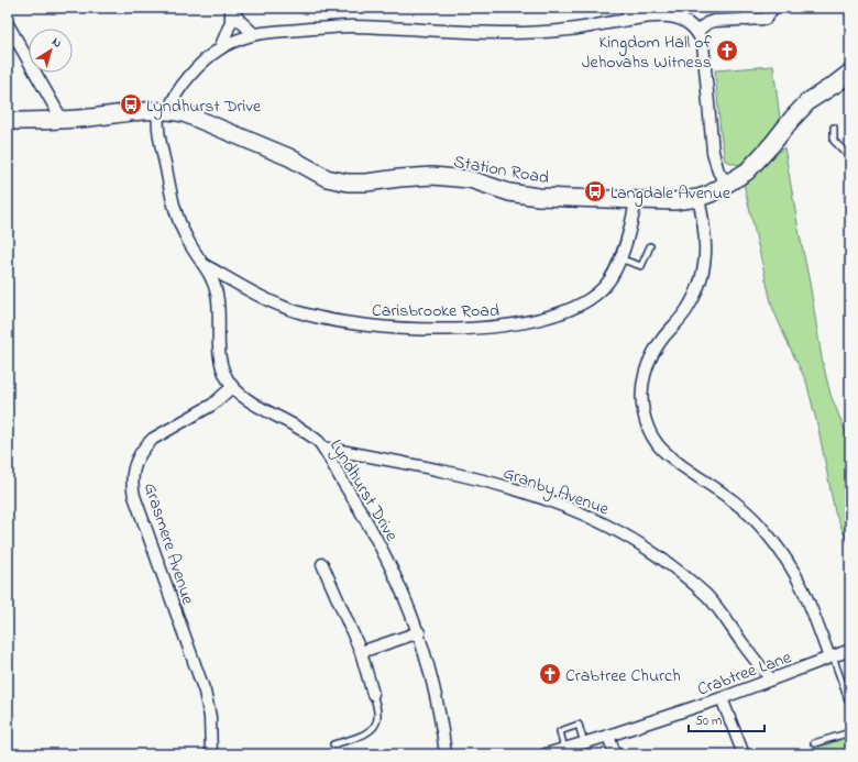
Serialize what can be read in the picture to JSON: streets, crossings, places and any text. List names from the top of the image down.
{
  "streets": {
    "main road": ["Station Road"],
    "street": [
      "Carisbrooke Road",
      "Lyndhurst Drive",
      "Granby Avenue",
      "Grasmere Avenue",
      "Crabtree Lane"
    ]
  },
  "crossings": [
    ["Station Road", "Carisbrooke Road"],
    ["Station Road", "Lyndhurst Drive"],
    ["Carisbrooke Road", "Lyndhurst Drive"],
    ["Lyndhurst Drive", "Granby Avenue"],
    ["Lyndhurst Drive", "Grasmere Avenue"],
    ["Granby Avenue", "Crabtree Lane"]
  ],
  "places": {
    "church": ["Kingdom Hall of Jehovahs Witness", "Crabtree Church"],
    "bus stop": ["Lyndhurst Drive", "Langdale Avenue"]
  },
  "scale_bar": "50 m",
  "north": "top right"
}
